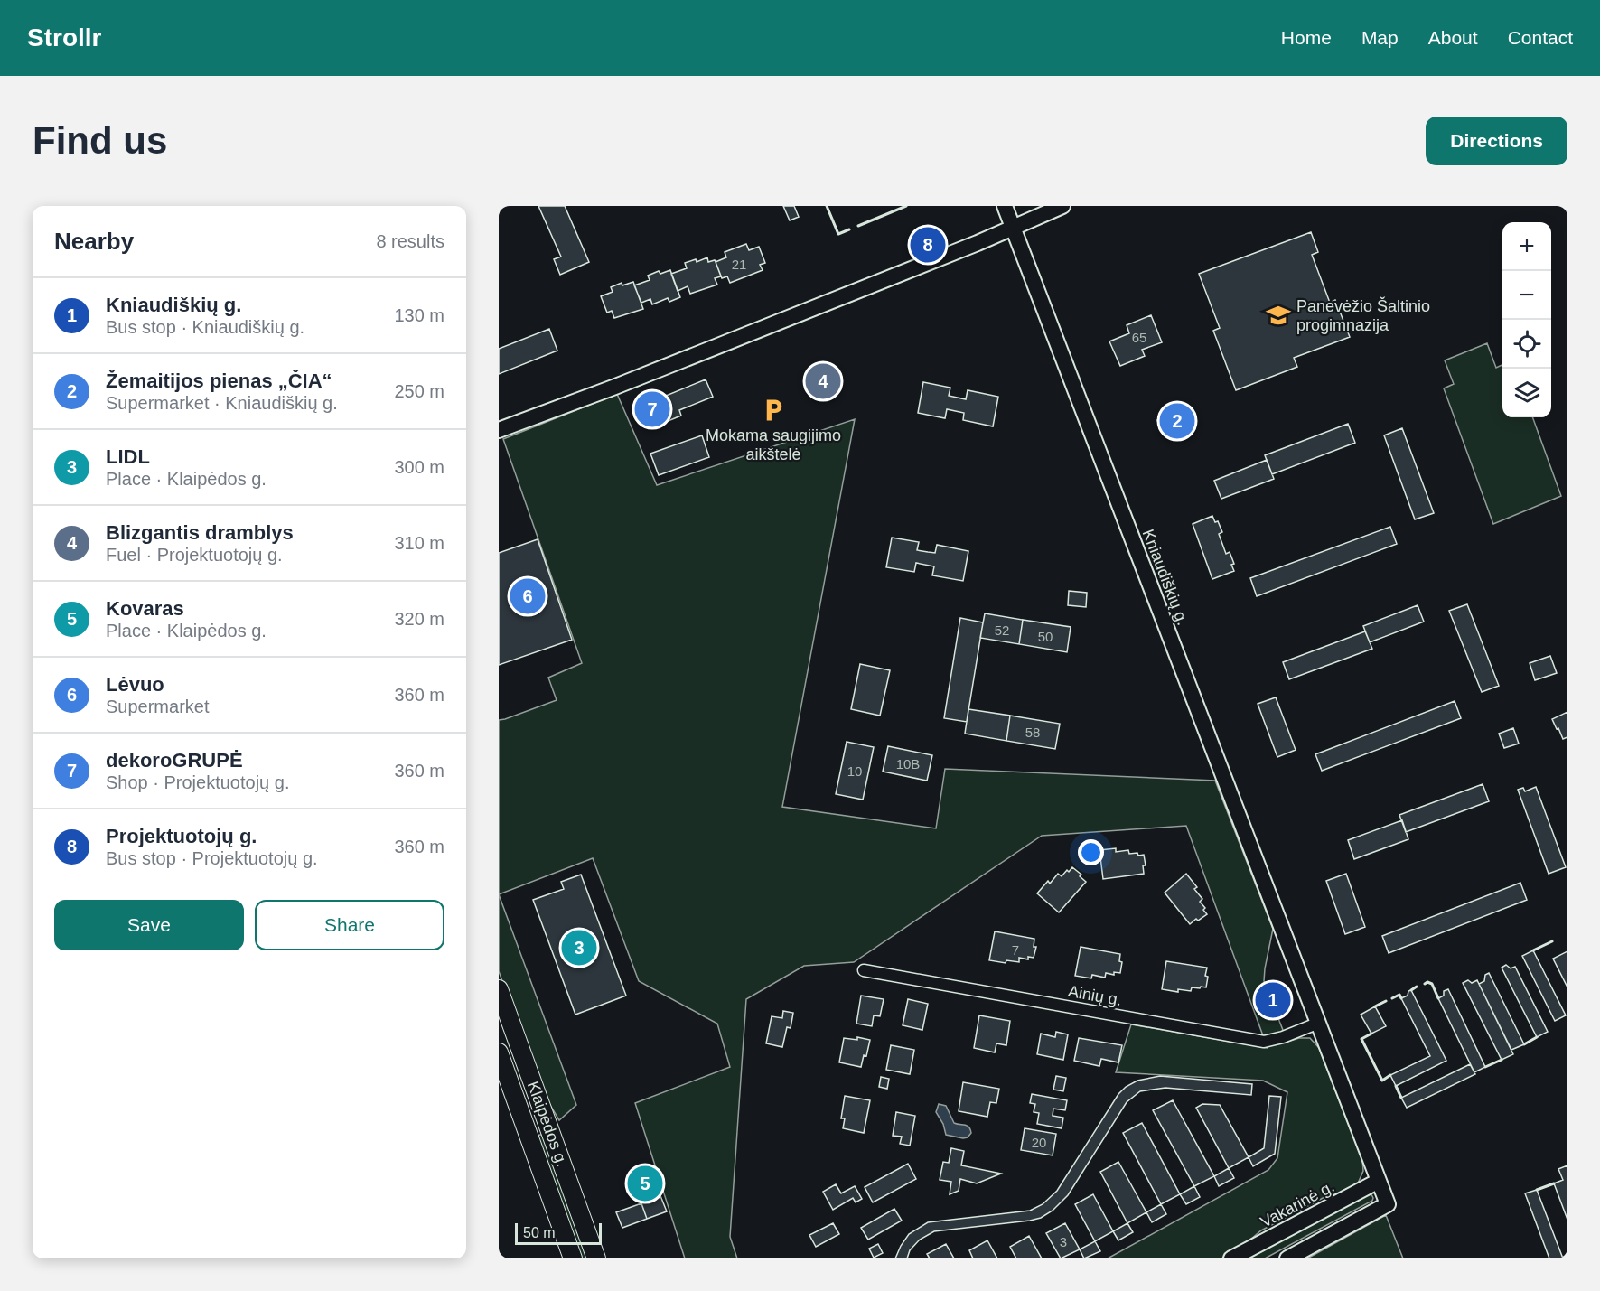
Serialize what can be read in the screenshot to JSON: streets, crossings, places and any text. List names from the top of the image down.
{
  "streets": {
    "highway": ["Klaipėdos g."],
    "main road": ["Kniaudiškių g.", "Vakarinė g."],
    "street": ["Ainių g."]
  },
  "crossings": [
    ["Kniaudiškių g.", "Ainių g."],
    ["Kniaudiškių g.", "Vakarinė g."]
  ],
  "places": {
    "school or university": ["Panevėžio Šaltinio progimnazija"],
    "parking": ["Mokama saugijimo aikštelė"]
  },
  "house_numbers": [
    "21",
    "65",
    "52",
    "50",
    "58",
    "10B",
    "10",
    "7",
    "20",
    "3"
  ],
  "scale_bar": "50 m",
  "page": {
    "header": "Strollr",
    "nav": [
      "Home",
      "Map",
      "About",
      "Contact"
    ],
    "buttons": [
      "Directions",
      ["Save", "Share"]
    ],
    "title": "Find us",
    "heading": ["Nearby", "8 results"],
    "map_buttons": ["+", "−"],
    "pins": [
      "8",
      "4",
      "7",
      "2",
      "6",
      "3",
      "1",
      "5"
    ],
    "list": [
      {
        "mark": "1",
        "name": "Kniaudiškių g.",
        "note": "Bus stop · Kniaudiškių g.",
        "value": "130 m"
      },
      {
        "mark": "2",
        "name": "Žemaitijos pienas „ČIA“",
        "note": "Supermarket · Kniaudiškių g.",
        "value": "250 m"
      },
      {
        "mark": "3",
        "name": "LIDL",
        "note": "Place · Klaipėdos g.",
        "value": "300 m"
      },
      {
        "mark": "4",
        "name": "Blizgantis dramblys",
        "note": "Fuel · Projektuotojų g.",
        "value": "310 m"
      },
      {
        "mark": "5",
        "name": "Kovaras",
        "note": "Place · Klaipėdos g.",
        "value": "320 m"
      },
      {
        "mark": "6",
        "name": "Lėvuo",
        "note": "Supermarket",
        "value": "360 m"
      },
      {
        "mark": "7",
        "name": "dekoroGRUPĖ",
        "note": "Shop · Projektuotojų g.",
        "value": "360 m"
      },
      {
        "mark": "8",
        "name": "Projektuotojų g.",
        "note": "Bus stop · Projektuotojų g.",
        "value": "360 m"
      }
    ],
    "scale": "50 m"
  }
}
